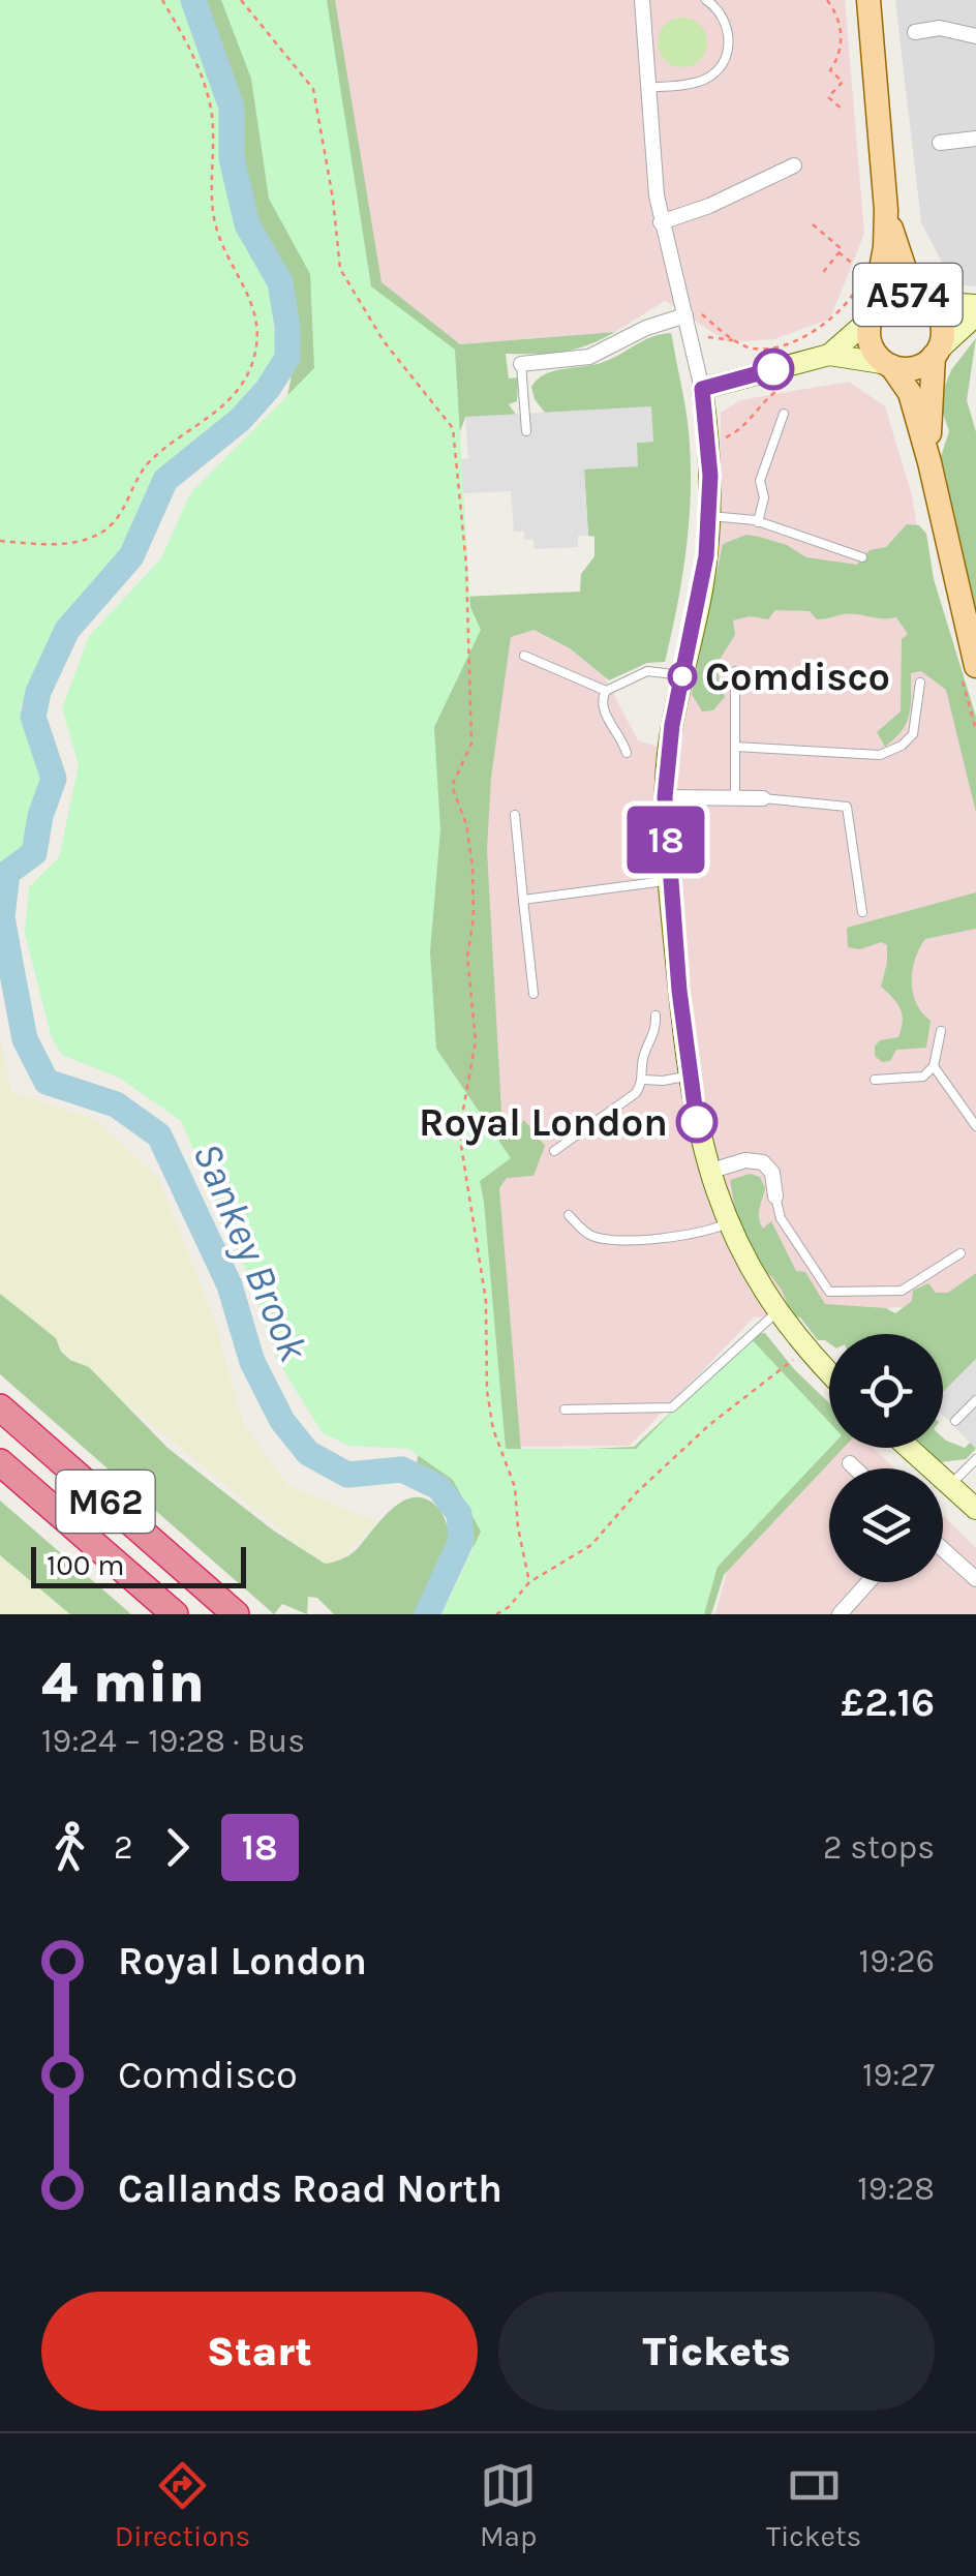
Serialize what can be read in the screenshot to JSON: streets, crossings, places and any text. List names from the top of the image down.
{
  "streets": {
    "highway": ["M62"],
    "main road": ["A574"]
  },
  "water": ["Sankey Brook"],
  "places": ["Comdisco", "Royal London"],
  "lines": ["bus line 18"],
  "scale_bar": "100 m",
  "page": {
    "on_map": "18",
    "scale": "100 m",
    "heading": ["4 min", "19:24 – 19:28 · Bus", "£2.16"],
    "legs": ["2", "18", "2 stops"],
    "list": [
      {
        "name": "Royal London",
        "value": "19:26"
      },
      {
        "name": "Comdisco",
        "value": "19:27"
      },
      {
        "name": "Callands Road North",
        "value": "19:28"
      }
    ],
    "buttons": ["Start", "Tickets"],
    "tabs": ["Directions", "Map", "Tickets"]
  }
}
